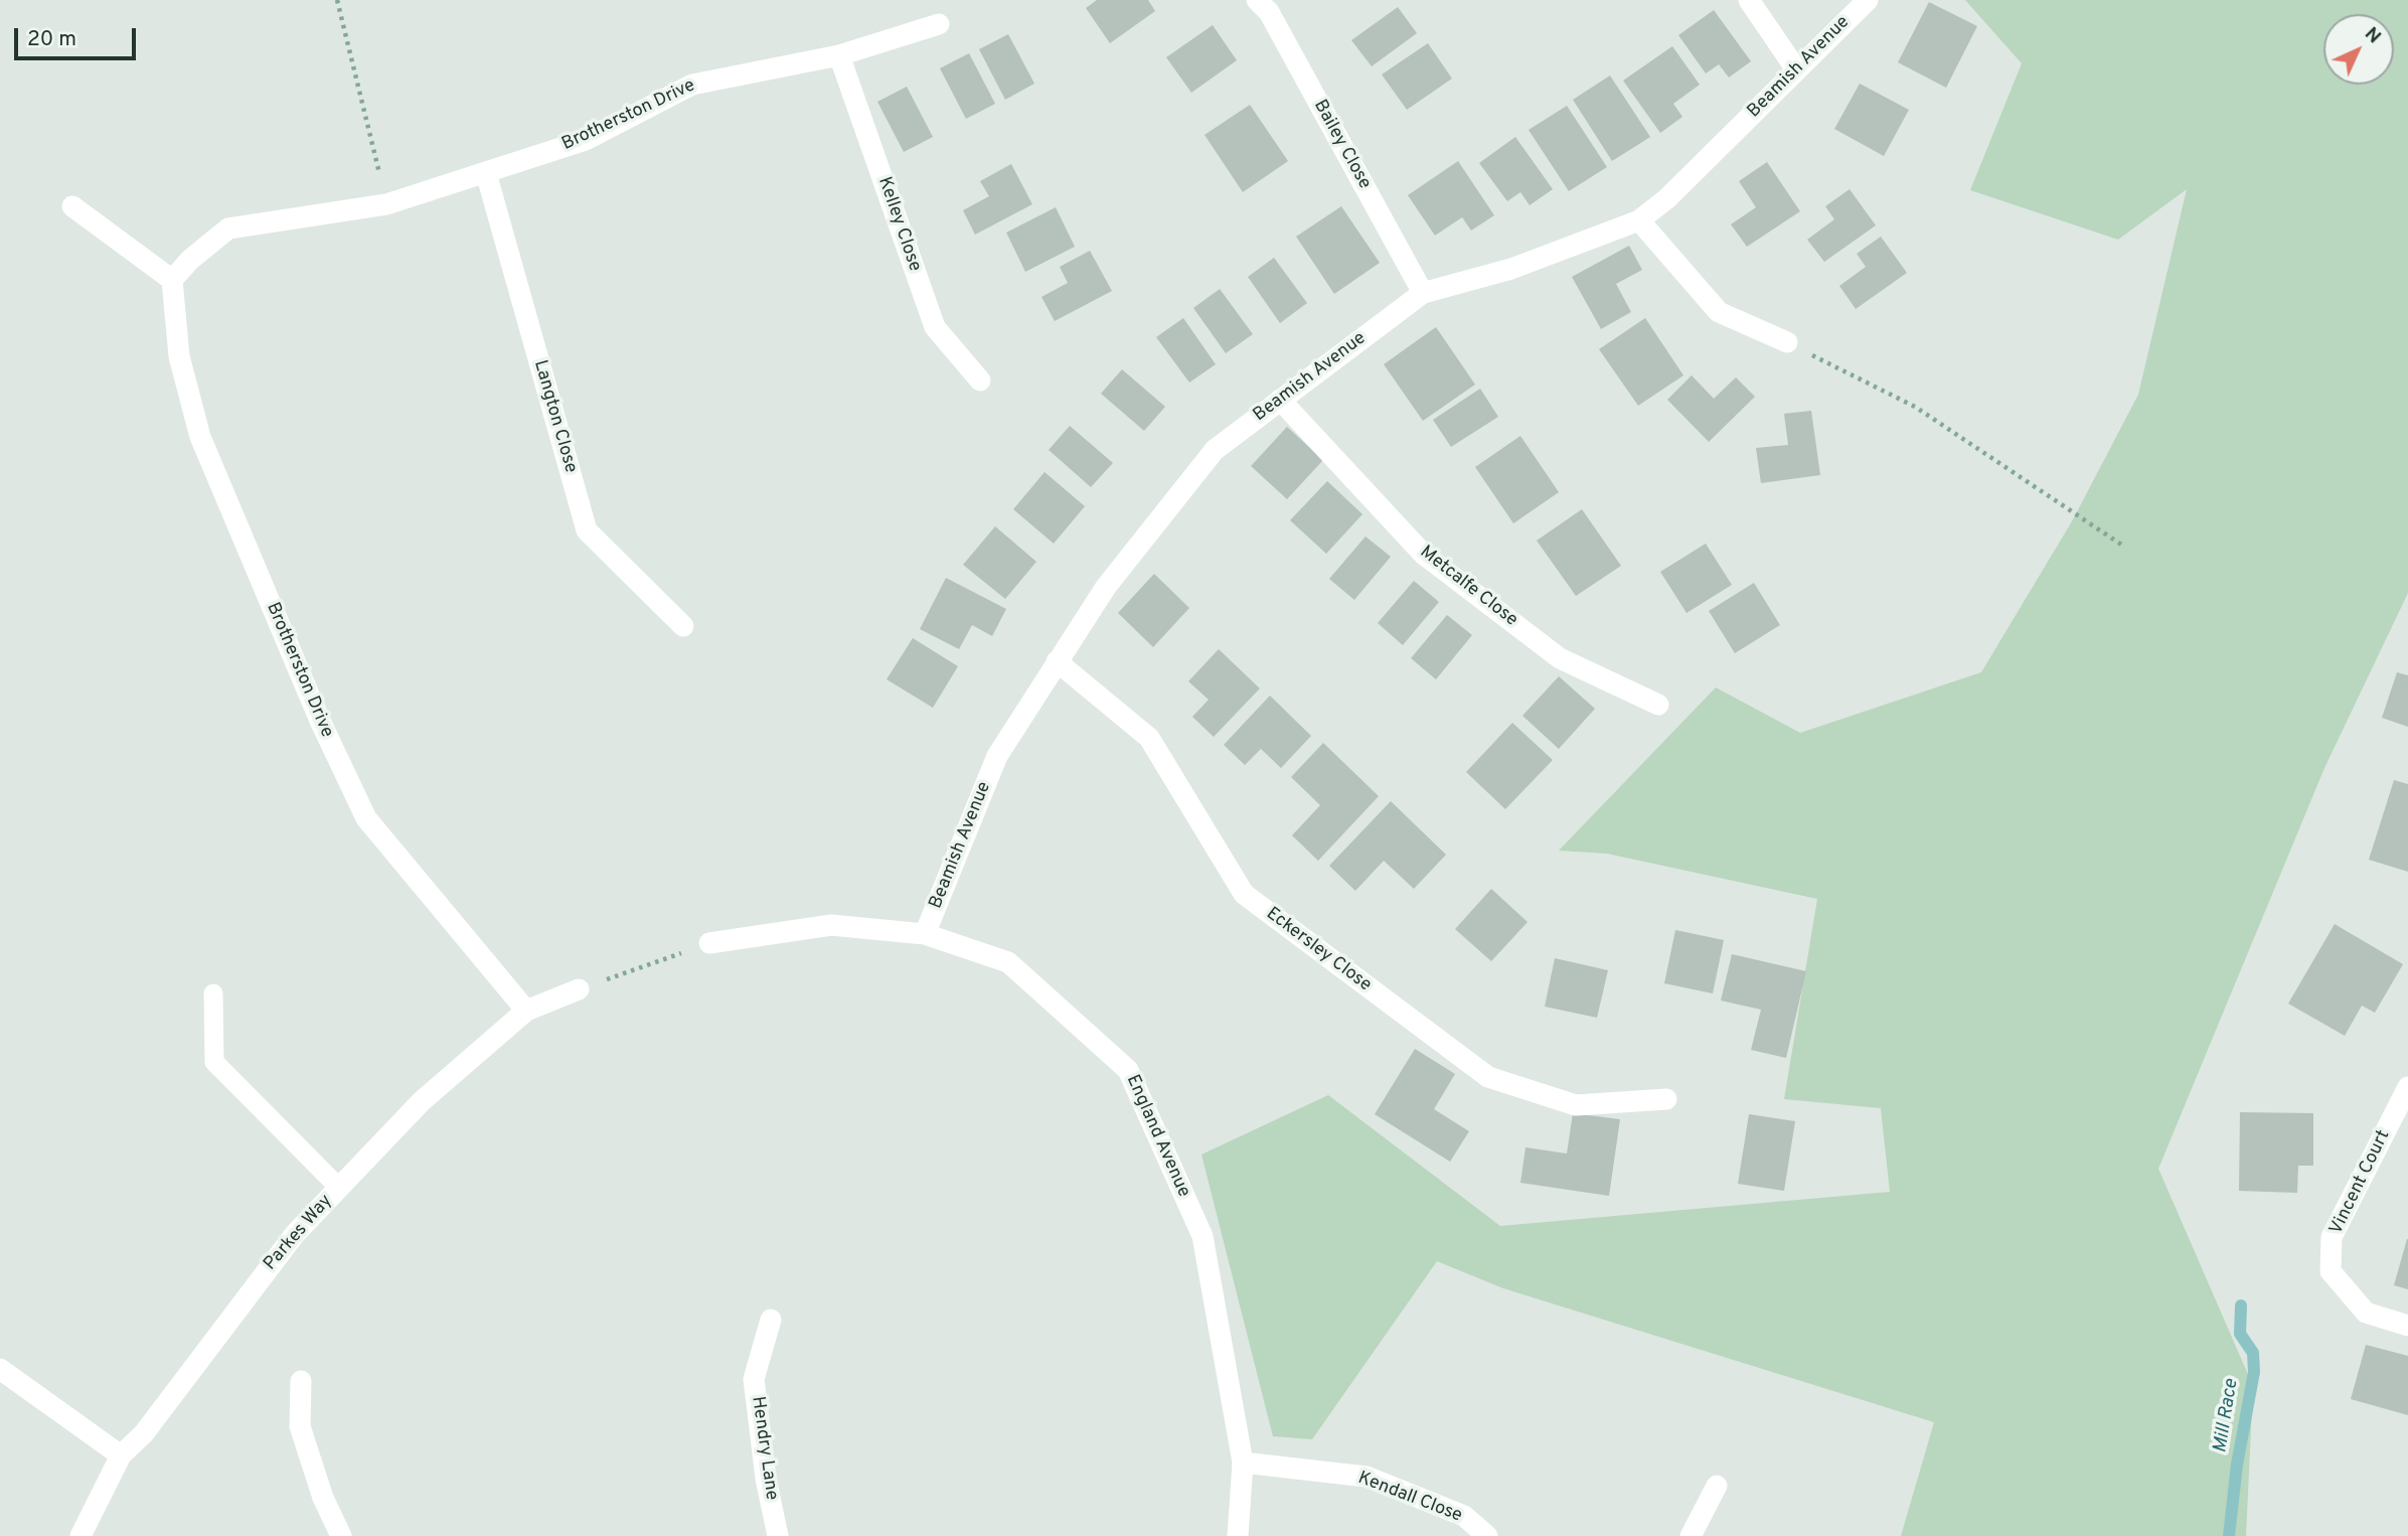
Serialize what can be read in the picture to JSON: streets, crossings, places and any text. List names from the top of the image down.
{
  "streets": {
    "street": [
      "Beamish Avenue",
      "Brotherston Drive",
      "Bailey Close",
      "Kelley Close",
      "Langton Close",
      "Metcalfe Close",
      "Eckersley Close",
      "England Avenue",
      "Vincent Court",
      "Parkes Way",
      "Hendry Lane",
      "Kendall Close"
    ]
  },
  "crossings": [
    ["Beamish Avenue", "Bailey Close"],
    ["Beamish Avenue", "Metcalfe Close"],
    ["Beamish Avenue", "Eckersley Close"],
    ["Beamish Avenue", "England Avenue"],
    ["Brotherston Drive", "Kelley Close"],
    ["Brotherston Drive", "Langton Close"],
    ["Brotherston Drive", "Parkes Way"],
    ["England Avenue", "Kendall Close"]
  ],
  "water": ["Mill Race"],
  "scale_bar": "20 m",
  "north": "top right"
}
